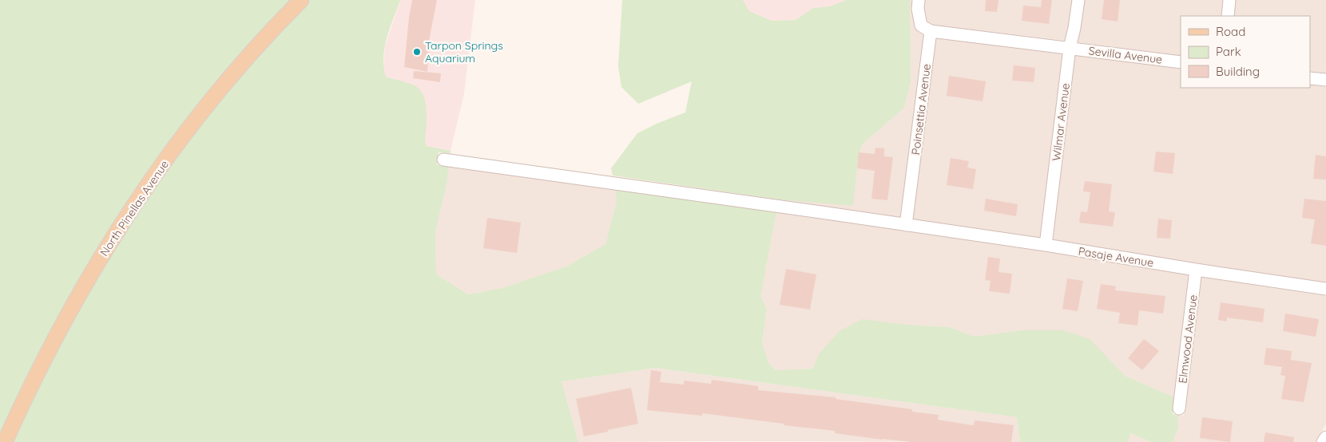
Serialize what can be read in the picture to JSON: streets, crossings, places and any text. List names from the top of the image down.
{
  "streets": {
    "main road": ["North Pinellas Avenue"],
    "street": [
      "Sevilla Avenue",
      "Poinsettia Avenue",
      "Wilmar Avenue",
      "Pasaje Avenue",
      "Elmwood Avenue"
    ]
  },
  "crossings": [
    ["Sevilla Avenue", "Wilmar Avenue"],
    ["Poinsettia Avenue", "Pasaje Avenue"],
    ["Wilmar Avenue", "Pasaje Avenue"],
    ["Pasaje Avenue", "Elmwood Avenue"]
  ],
  "places": ["Tarpon Springs Aquarium"],
  "legend": ["Road", "Park", "Building"]
}
